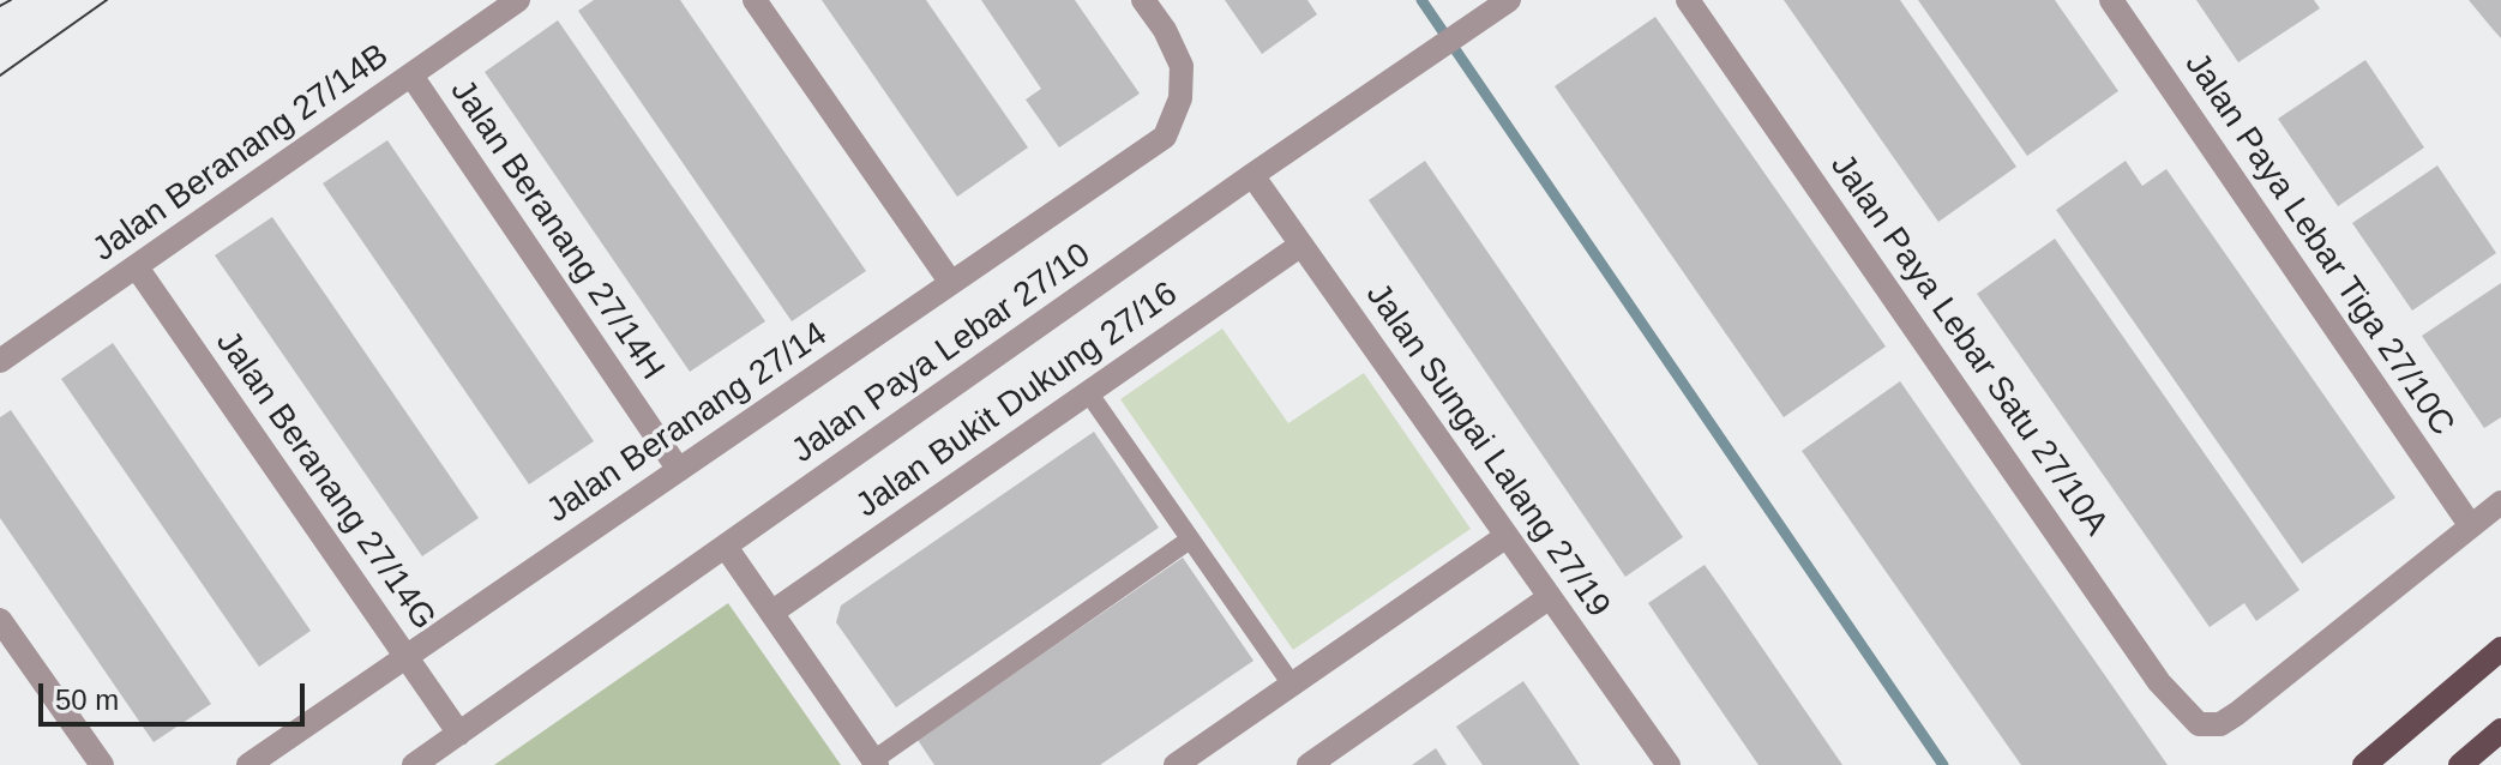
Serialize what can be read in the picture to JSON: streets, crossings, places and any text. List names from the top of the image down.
{
  "streets": {
    "street": [
      "Jalan Beranang 27/14B",
      "Jalan Beranang 27/14H",
      "Jalan Paya Lebar Tiga 27/10C",
      "Jalan Paya Lebar Satu 27/10A",
      "Jalan Paya Lebar 27/10",
      "Jalan Bukit Dukung 27/16",
      "Jalan Beranang 27/14",
      "Jalan Sungai Lalang 27/19",
      "Jalan Beranang 27/14G"
    ]
  },
  "crossings": [
    ["Jalan Beranang 27/14B", "Jalan Beranang 27/14H"],
    ["Jalan Beranang 27/14B", "Jalan Beranang 27/14G"],
    ["Jalan Beranang 27/14H", "Jalan Beranang 27/14"],
    ["Jalan Paya Lebar Tiga 27/10C", "Jalan Paya Lebar Satu 27/10A"],
    ["Jalan Paya Lebar 27/10", "Jalan Sungai Lalang 27/19"],
    ["Jalan Paya Lebar 27/10", "Jalan Beranang 27/14G"],
    ["Jalan Bukit Dukung 27/16", "Jalan Sungai Lalang 27/19"],
    ["Jalan Beranang 27/14", "Jalan Beranang 27/14G"]
  ],
  "scale_bar": "50 m"
}
